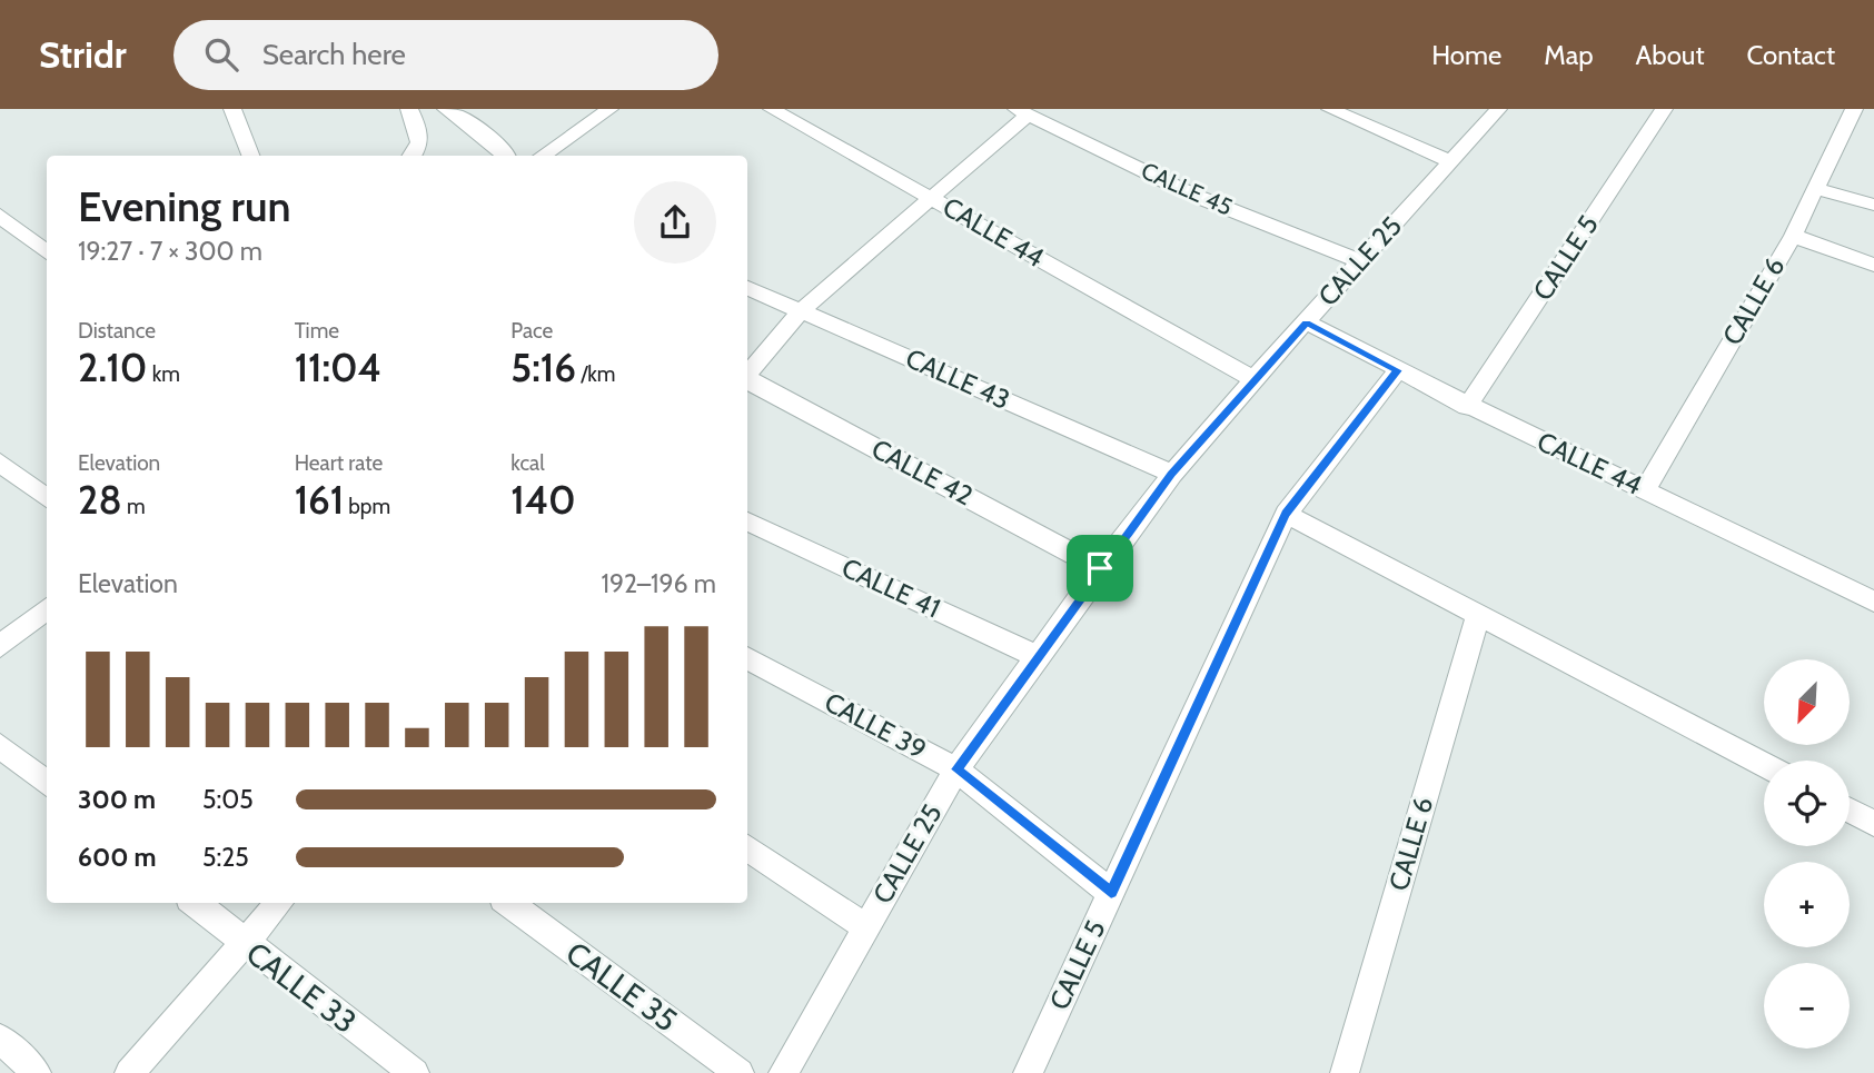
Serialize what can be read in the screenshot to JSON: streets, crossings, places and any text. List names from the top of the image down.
{
  "streets": {
    "street": [
      "CALLE 45",
      "CALLE 44",
      "CALLE 5",
      "CALLE 25",
      "CALLE 6",
      "CALLE 43",
      "CALLE 42",
      "CALLE 41",
      "CALLE 39",
      "CALLE 35",
      "CALLE 33"
    ]
  },
  "crossings": [
    ["CALLE 45", "CALLE 25"],
    ["CALLE 44", "CALLE 5"],
    ["CALLE 44", "CALLE 25"],
    ["CALLE 44", "CALLE 6"],
    ["CALLE 5", "CALLE 39"],
    ["CALLE 25", "CALLE 43"],
    ["CALLE 25", "CALLE 42"],
    ["CALLE 25", "CALLE 41"],
    ["CALLE 25", "CALLE 39"]
  ],
  "north": "bottom left",
  "page": {
    "header": "Stridr",
    "search": "Search here",
    "nav": [
      "Home",
      "Map",
      "About",
      "Contact"
    ],
    "heading": ["Evening run", "19:27 · 7 × 300 m"],
    "stats": [
      ["Distance", "2.10 km"],
      ["Time", "11:04"],
      ["Pace", "5:16 /km"],
      ["Elevation", "28 m"],
      ["Heart rate", "161 bpm"],
      ["kcal", "140"]
    ],
    "chart": ["Elevation", "192–196 m"],
    "map_buttons": ["+", "−"],
    "list": [
      {
        "name": "300 m",
        "note": "5:05"
      },
      {
        "name": "600 m",
        "note": "5:25"
      }
    ]
  }
}
